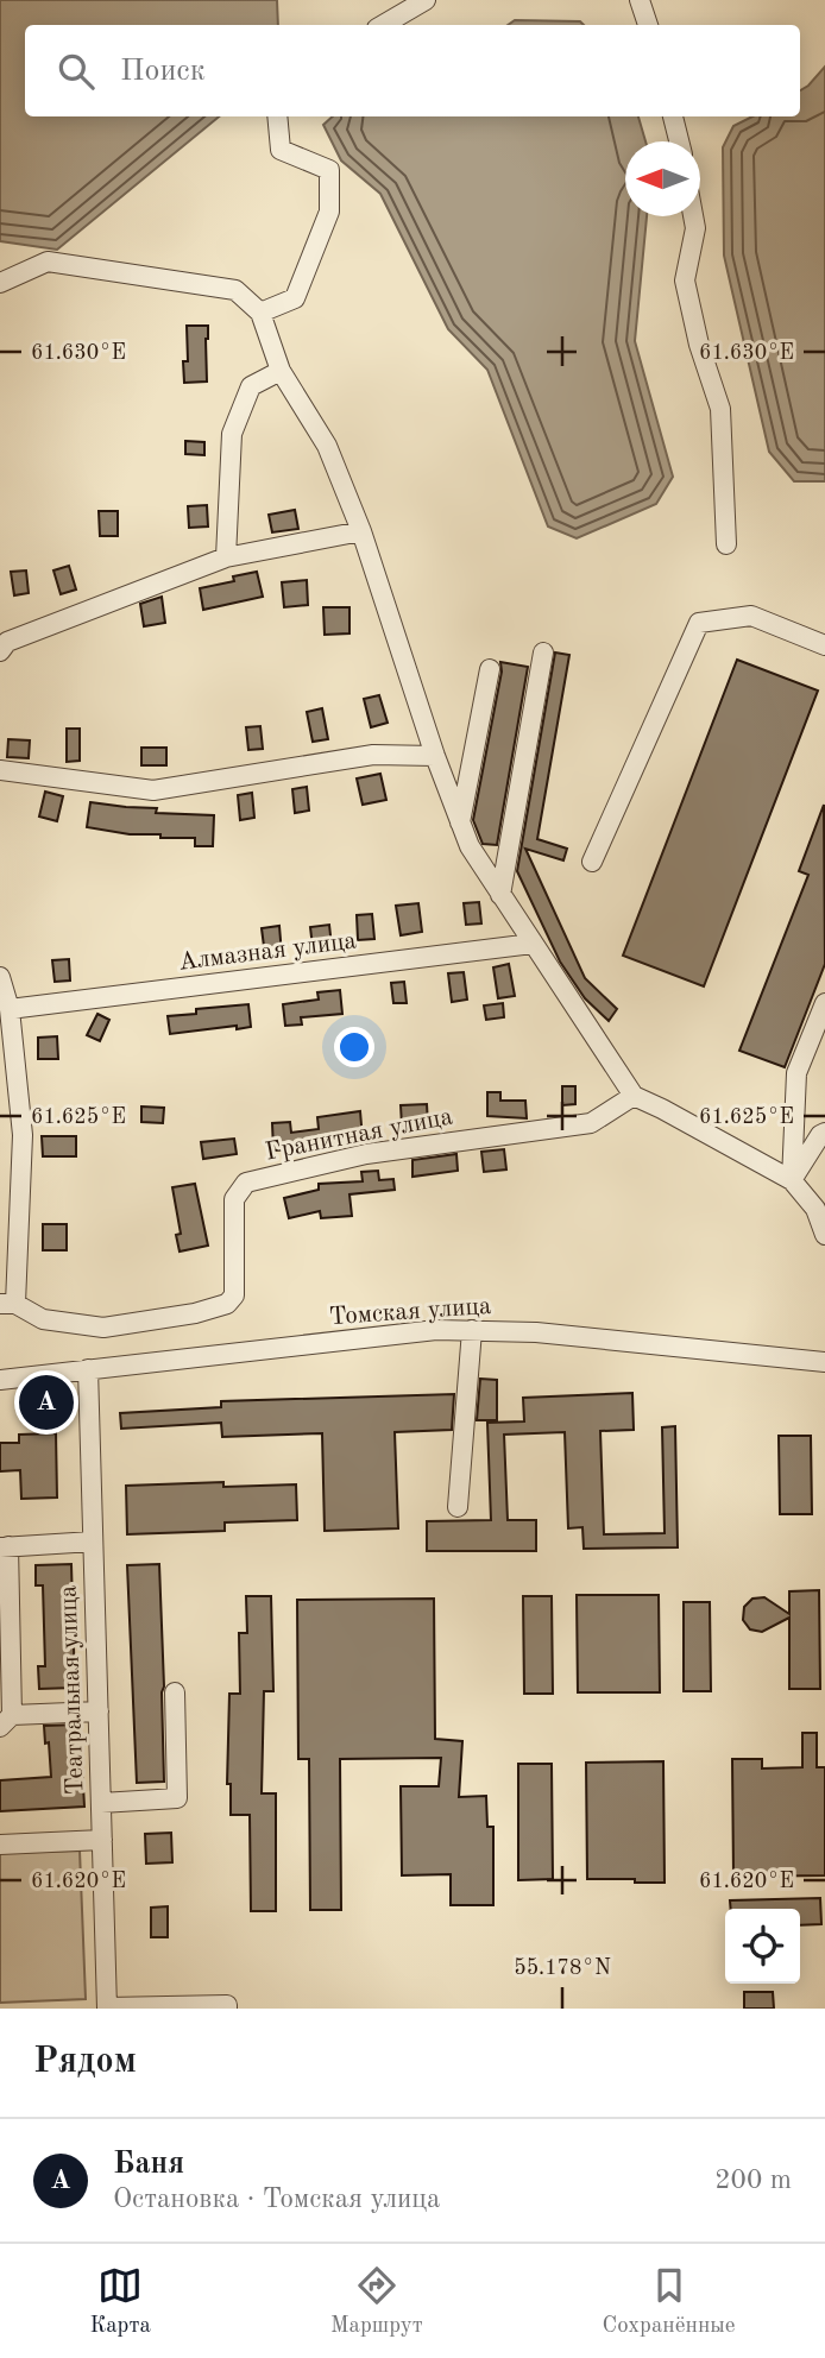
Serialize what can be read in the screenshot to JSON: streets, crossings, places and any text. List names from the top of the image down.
{
  "streets": {
    "street": [
      "Алмазная улица",
      "Гранитная улица",
      "Томская улица",
      "Театральная улица"
    ]
  },
  "crossings": [
    ["Томская улица", "Театральная улица"]
  ],
  "north": "left",
  "page": {
    "search": "Поиск",
    "pins": "A",
    "heading": "Рядом",
    "list": [
      {
        "mark": "A",
        "name": "Баня",
        "note": "Остановка · Томская улица",
        "value": "200 m"
      }
    ],
    "nav": ["Карта", "Маршрут", "Сохранённые"]
  },
  "coordinates": [
    "61.630°E",
    "61.625°E",
    "61.620°E",
    "55.178°N"
  ]
}
